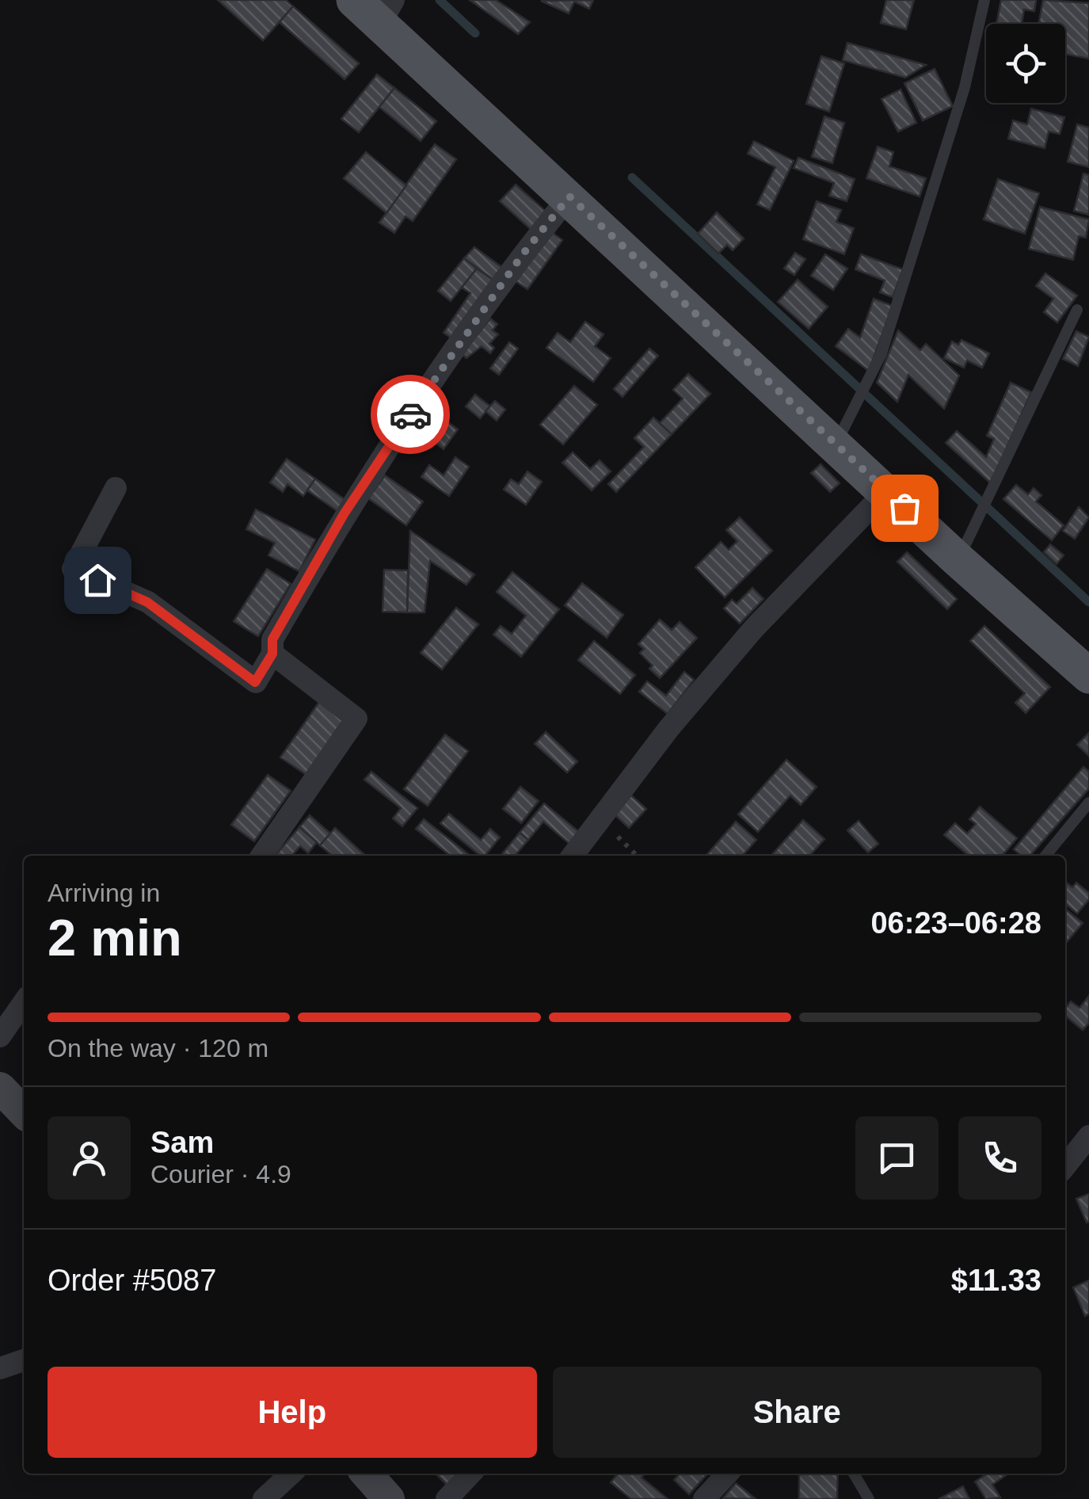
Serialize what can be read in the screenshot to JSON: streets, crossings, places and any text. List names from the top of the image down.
{
  "page": {
    "heading": ["2 min", "Arriving in", "06:23–06:28"],
    "panel": [
      "Sam",
      "Courier · 4.9",
      "Order #5087",
      "$11.33"
    ],
    "bar": "On the way · 120 m",
    "buttons": ["Help", "Share"]
  }
}
